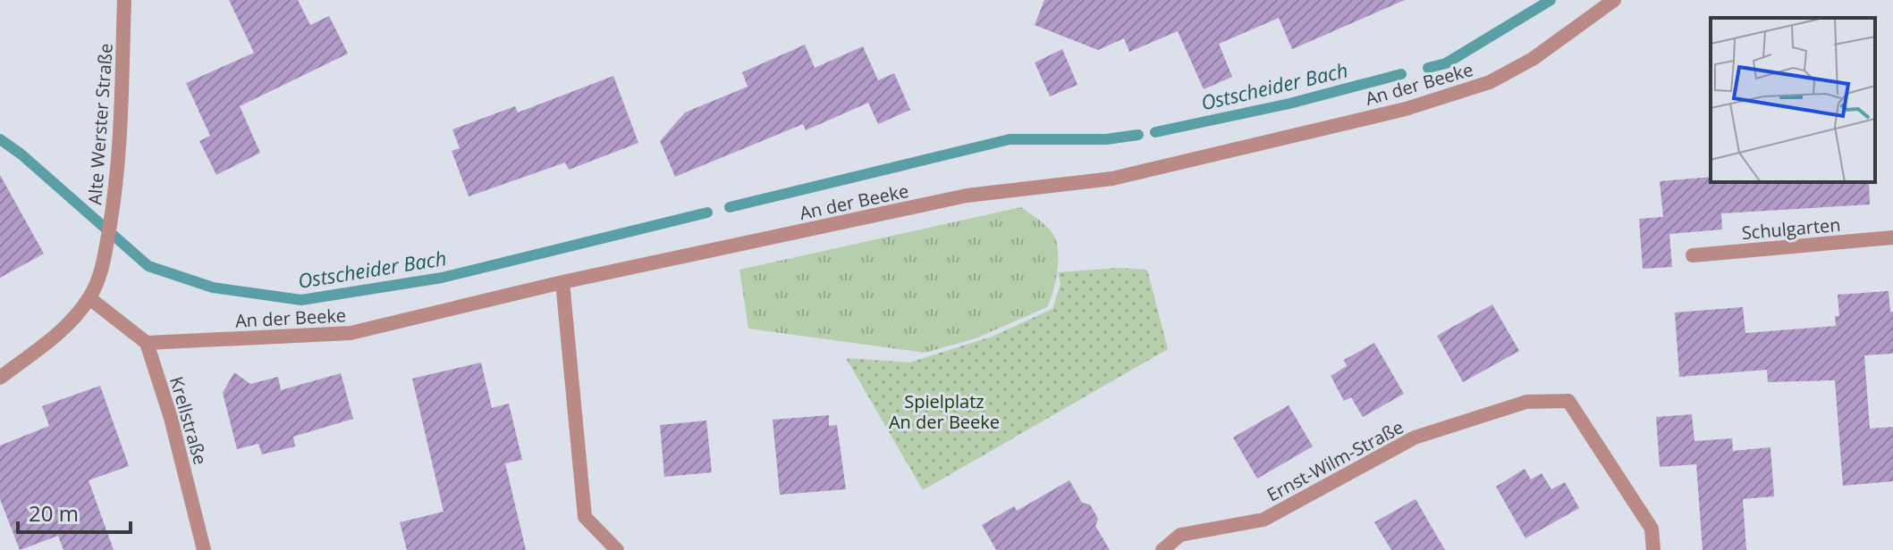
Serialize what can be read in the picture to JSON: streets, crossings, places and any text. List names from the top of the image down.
{
  "streets": {
    "street": [
      "An der Beeke",
      "Alte Werster Straße",
      "Schulgarten",
      "Krellstraße",
      "Ernst-Wilm-Straße"
    ]
  },
  "crossings": [
    ["An der Beeke", "Krellstraße"]
  ],
  "water": ["Ostscheider Bach"],
  "parks": ["Spielplatz An der Beeke"],
  "scale_bar": "20 m"
}
